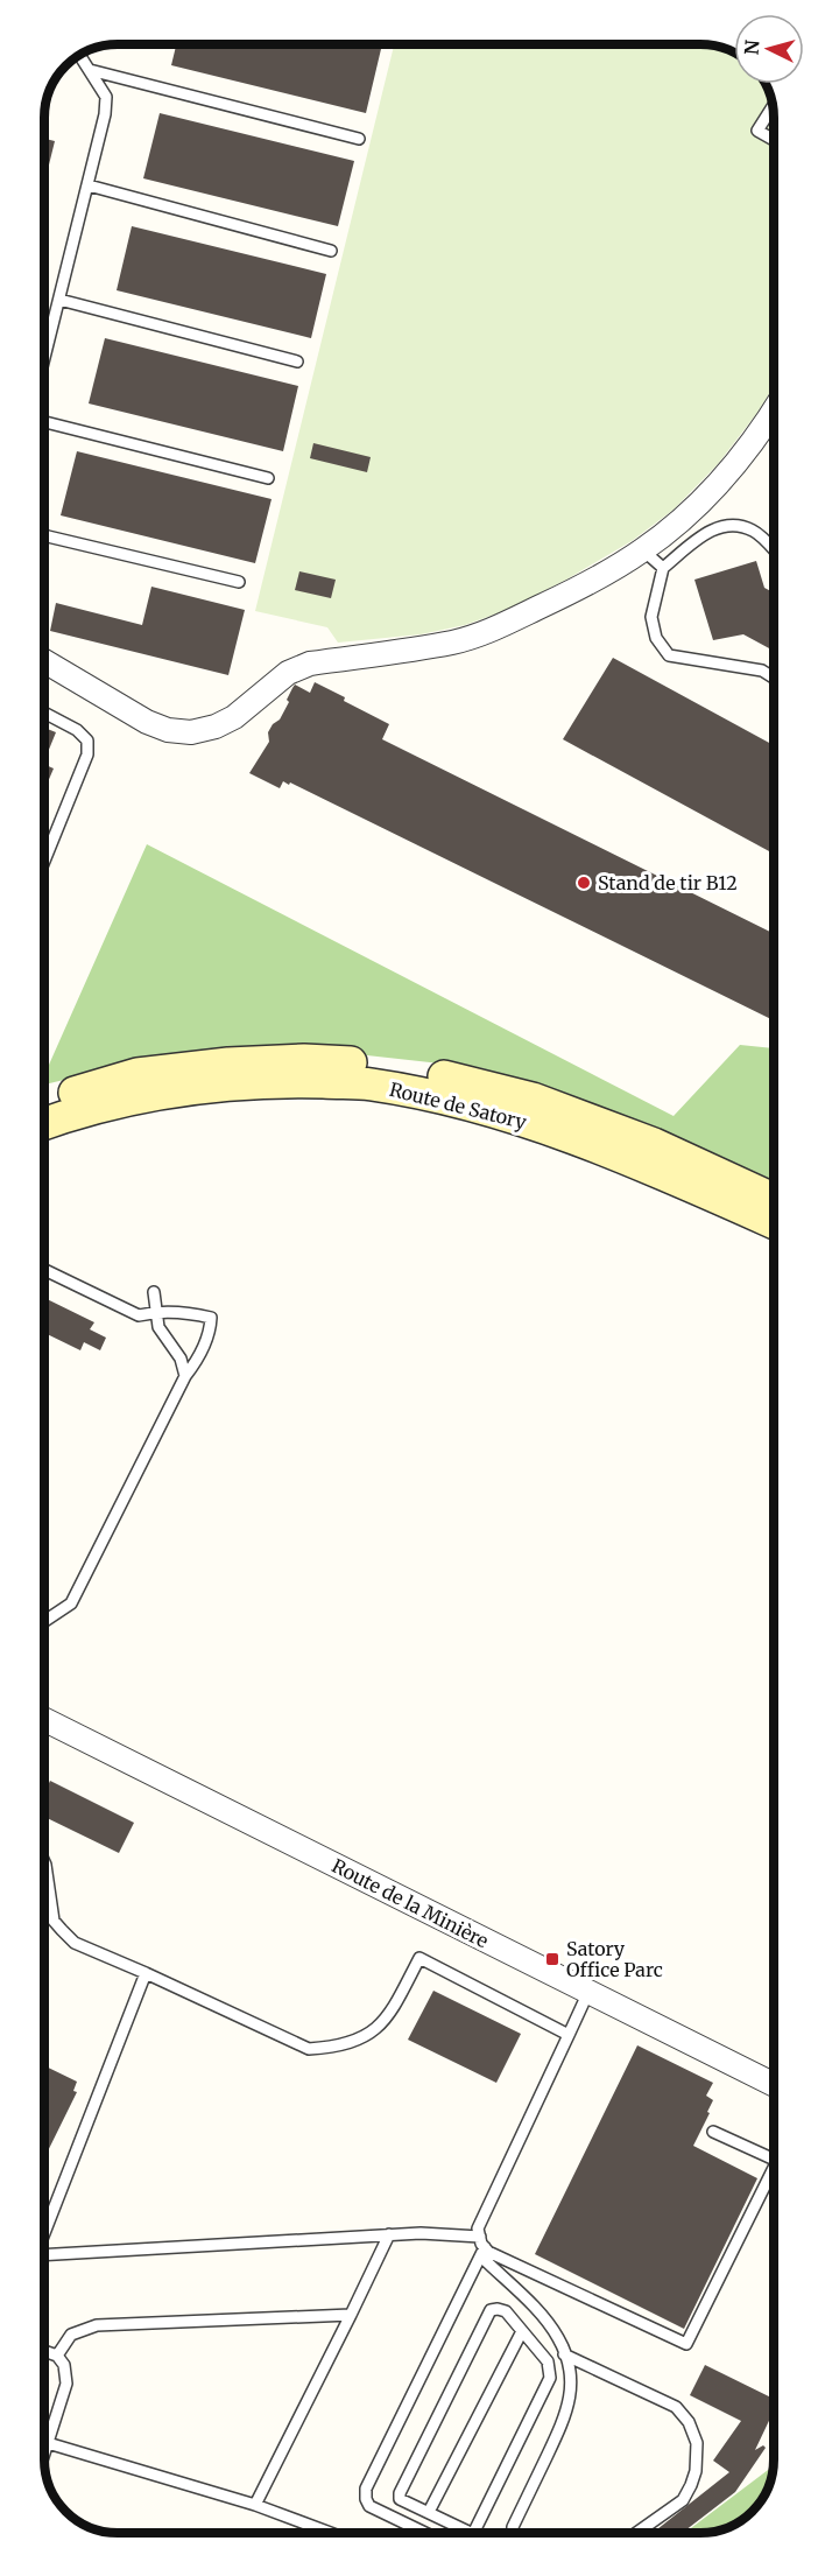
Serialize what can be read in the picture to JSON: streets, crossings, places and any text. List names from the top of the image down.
{
  "streets": {
    "main road": ["Route de Satory"],
    "street": ["Route de la Minière"]
  },
  "places": {
    "other": ["Stand de tir B12"],
    "transit": ["Satory Office Parc"]
  },
  "north": "left"
}
